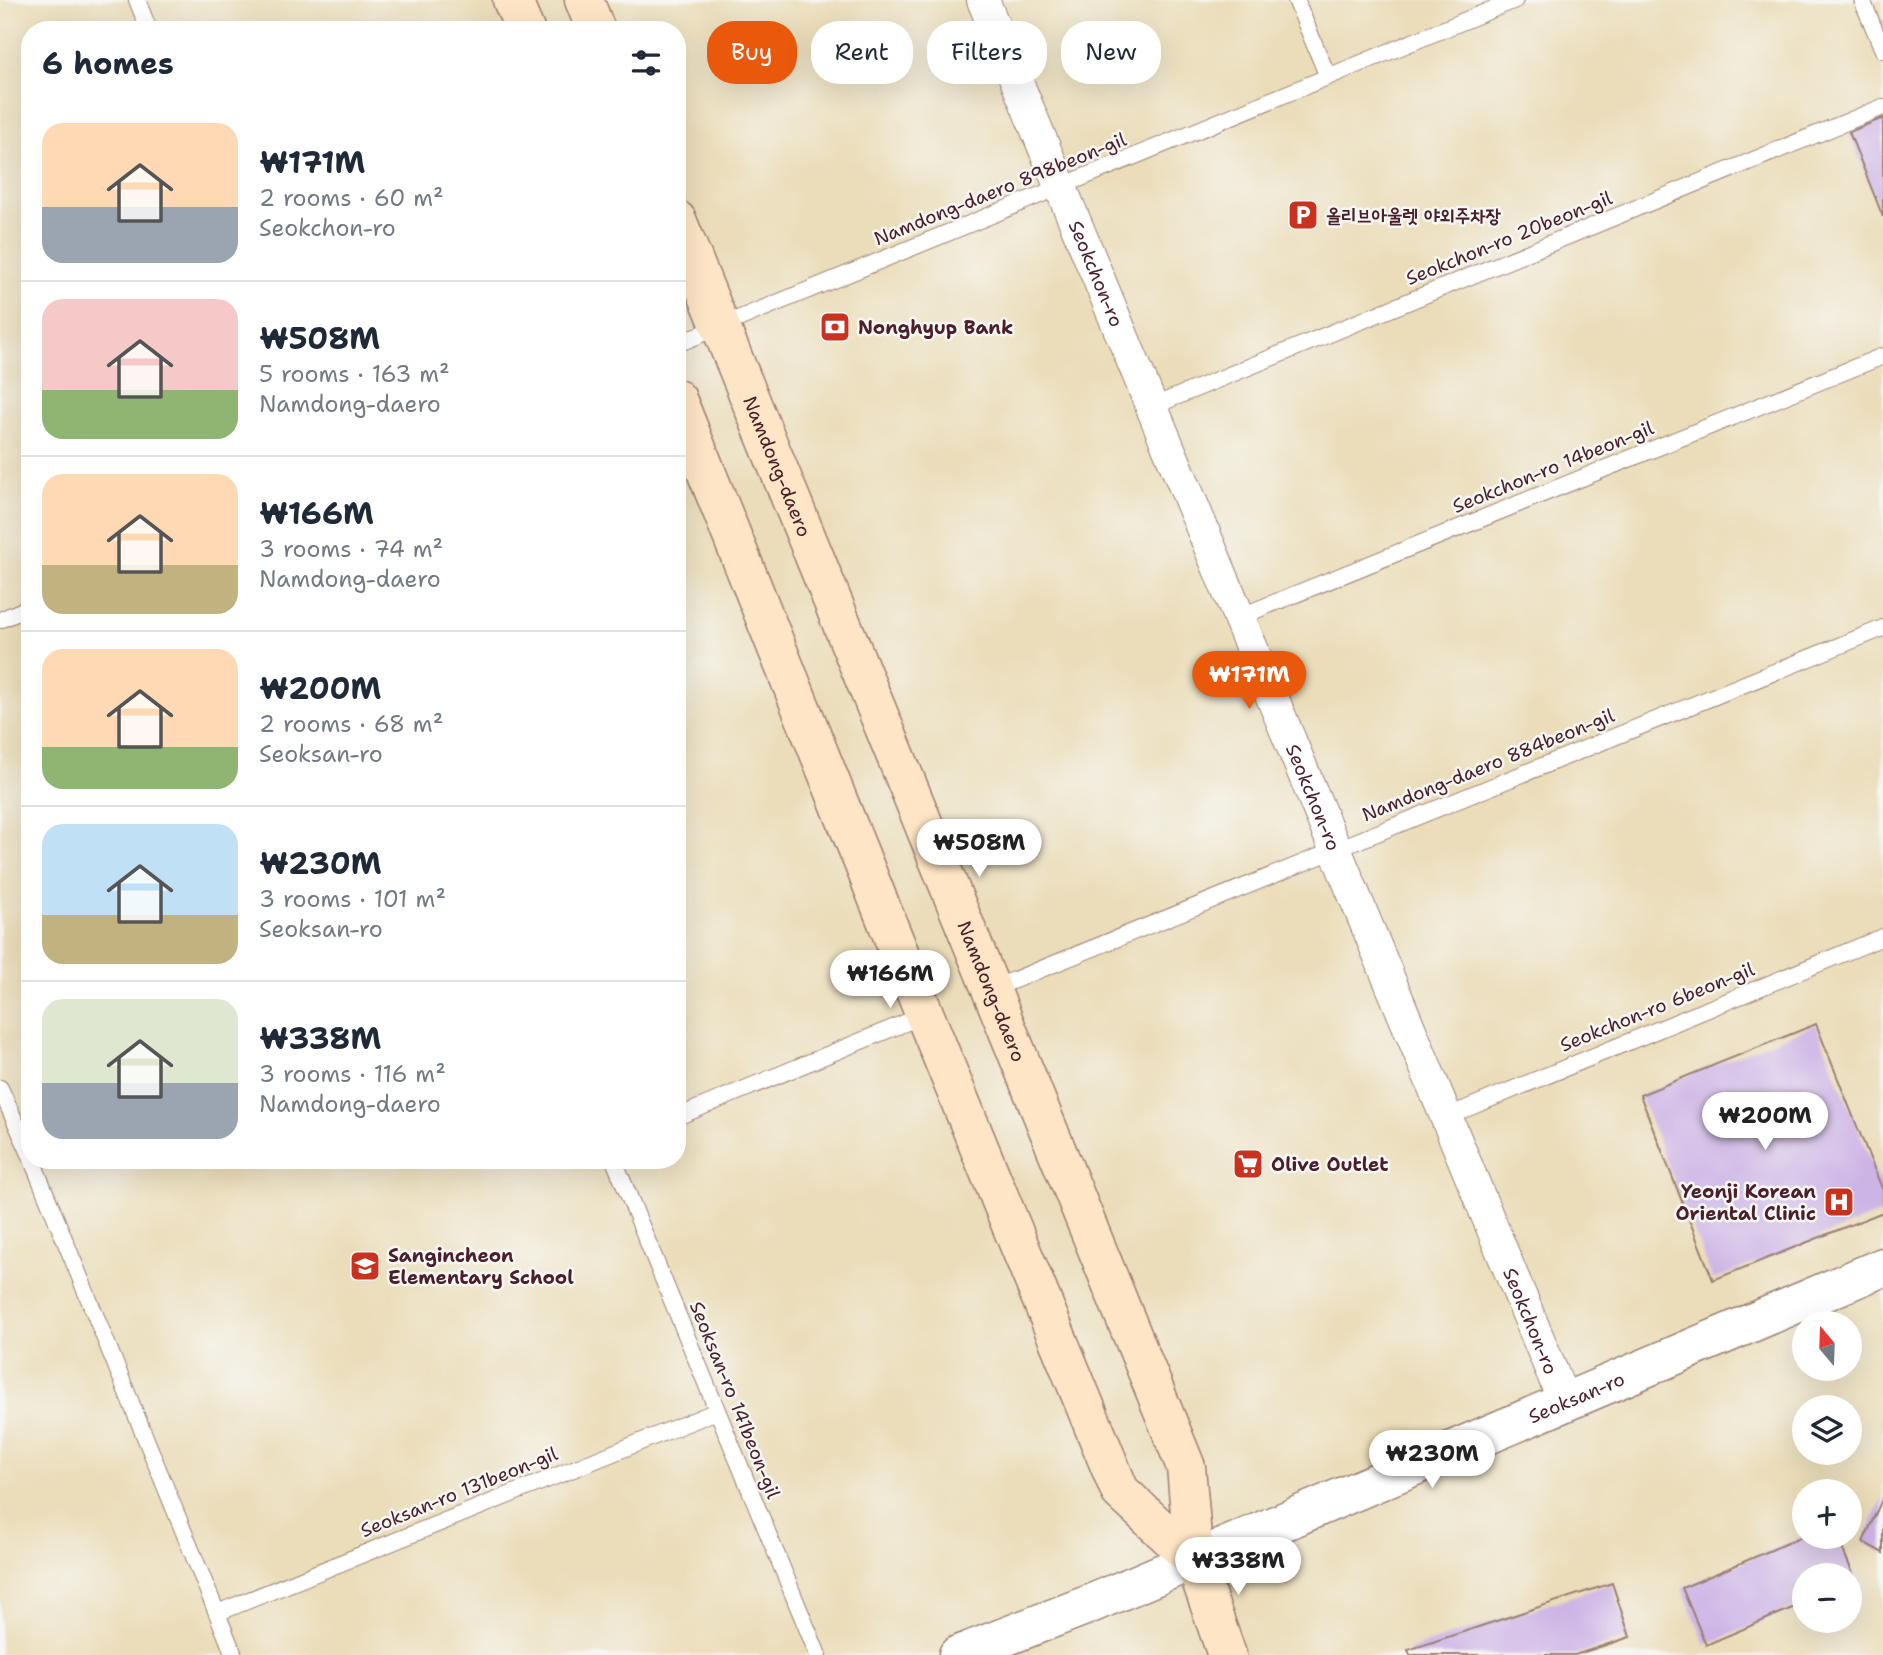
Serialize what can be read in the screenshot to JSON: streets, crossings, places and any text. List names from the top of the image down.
{
  "streets": {
    "main road": ["Namdong-daero"],
    "street": ["Seokchon-ro", "Seoksan-ro"],
    "lane": [
      "Namdong-daero 898beon-gil",
      "Seokchon-ro 20beon-gil",
      "Seokchon-ro 14beon-gil",
      "Namdong-daero 884beon-gil",
      "Seokchon-ro 6beon-gil",
      "Seoksan-ro 141beon-gil",
      "Seoksan-ro 131beon-gil"
    ]
  },
  "crossings": [
    ["Namdong-daero 898beon-gil", "Seokchon-ro"],
    ["Namdong-daero 898beon-gil", "Namdong-daero"],
    ["Seokchon-ro 20beon-gil", "Seokchon-ro"],
    ["Seokchon-ro", "Seokchon-ro 14beon-gil"],
    ["Seokchon-ro", "Namdong-daero 884beon-gil"],
    ["Seokchon-ro", "Seokchon-ro 6beon-gil"],
    ["Seokchon-ro", "Seoksan-ro"],
    ["Namdong-daero", "Namdong-daero 884beon-gil"],
    ["Namdong-daero", "Seoksan-ro"],
    ["Seoksan-ro 141beon-gil", "Seoksan-ro 131beon-gil"]
  ],
  "places": {
    "parking": ["올리브아울렛 야외주차장"],
    "bank": ["Nonghyup Bank"],
    "supermarket": ["Olive Outlet"],
    "hospital": ["Yeonji Korean Oriental Clinic"],
    "school or university": ["Sangincheon Elementary School"]
  },
  "north": "top",
  "page": {
    "chip": [
      "Buy",
      "Rent",
      "Filters",
      "New"
    ],
    "heading": "6 homes",
    "list": [
      {
        "name": "₩171M",
        "note": "2 rooms · 60 m² · Seokchon-ro"
      },
      {
        "name": "₩508M",
        "note": "5 rooms · 163 m² · Namdong-daero"
      },
      {
        "name": "₩166M",
        "note": "3 rooms · 74 m² · Namdong-daero"
      },
      {
        "name": "₩200M",
        "note": "2 rooms · 68 m² · Seoksan-ro"
      },
      {
        "name": "₩230M",
        "note": "3 rooms · 101 m² · Seoksan-ro"
      },
      {
        "name": "₩338M",
        "note": "3 rooms · 116 m² · Namdong-daero"
      }
    ],
    "price": [
      "₩171M",
      "₩508M",
      "₩166M",
      "₩200M",
      "₩230M",
      "₩338M"
    ],
    "map_buttons": ["+", "−"]
  }
}
